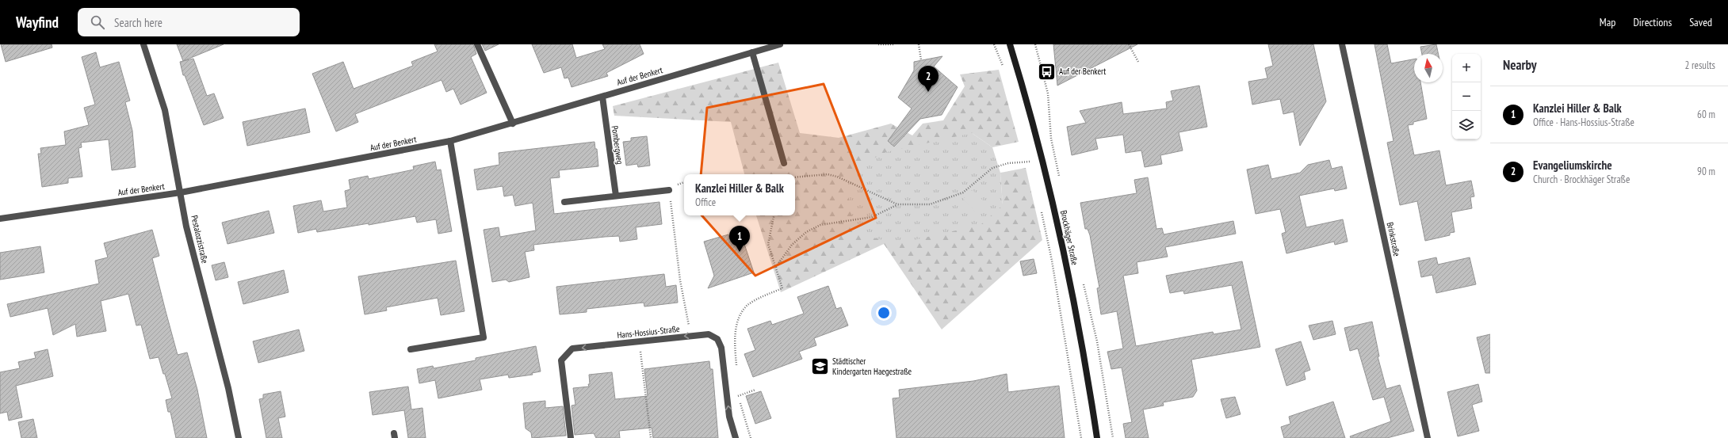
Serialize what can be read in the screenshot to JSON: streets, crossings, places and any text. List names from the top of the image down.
{
  "streets": {
    "main road": ["Brockhäger Straße"],
    "street": [
      "Auf der Benkert",
      "Pombergweg",
      "Pestalozzistraße",
      "Brinkstraße",
      "Hans-Hossius-Straße"
    ]
  },
  "crossings": [
    ["Auf der Benkert", "Pombergweg"],
    ["Auf der Benkert", "Pestalozzistraße"]
  ],
  "places": {
    "bus stop": ["Auf der Benkert"],
    "school or university": ["Städtischer Kindergarten Haegestraße"]
  },
  "north": "top",
  "page": {
    "header": "Wayfind",
    "search": "Search here",
    "nav": ["Map", "Directions", "Saved"],
    "heading": ["Nearby", "2 results"],
    "map_buttons": ["+", "−"],
    "pins": ["2", "1"],
    "list": [
      {
        "mark": "1",
        "name": "Kanzlei Hiller & Balk",
        "note": "Office · Hans-Hossius-Straße",
        "value": "60 m"
      },
      {
        "mark": "2",
        "name": "Evangeliumskirche",
        "note": "Church · Brockhäger Straße",
        "value": "90 m"
      }
    ],
    "popup": ["Kanzlei Hiller & Balk", "Office"]
  }
}
